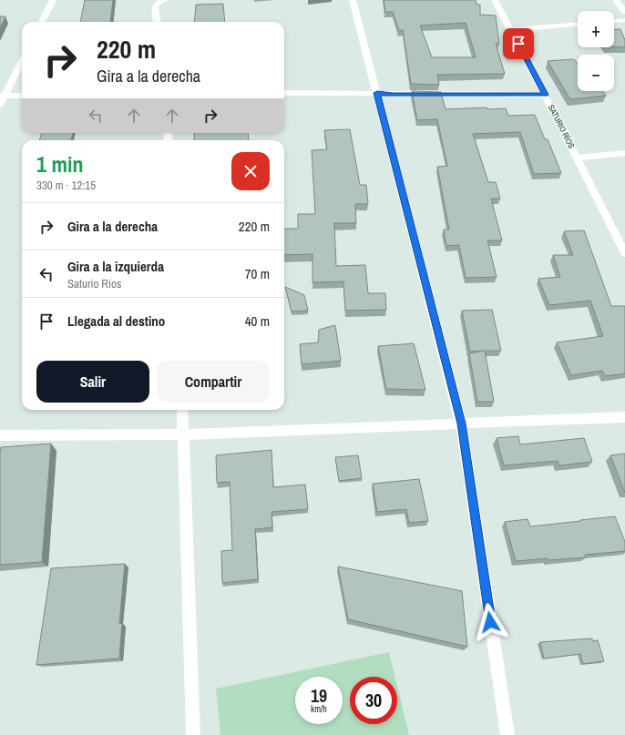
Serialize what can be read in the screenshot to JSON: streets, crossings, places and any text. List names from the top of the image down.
{
  "streets": {
    "street": ["SATURIO RÍOS"]
  },
  "page": {
    "map_buttons": ["+", "−"],
    "turn": ["220 m", "Gira a la derecha"],
    "heading": ["1 min", "330 m · 12:15"],
    "list": [
      {
        "name": "Gira a la derecha",
        "value": "220 m"
      },
      {
        "name": "Gira a la izquierda",
        "note": "Saturio Ríos",
        "value": "70 m"
      },
      {
        "name": "Llegada al destino",
        "value": "40 m"
      }
    ],
    "buttons": ["Salir", "Compartir"],
    "speed": "19 km/h",
    "limit": "30"
  }
}
